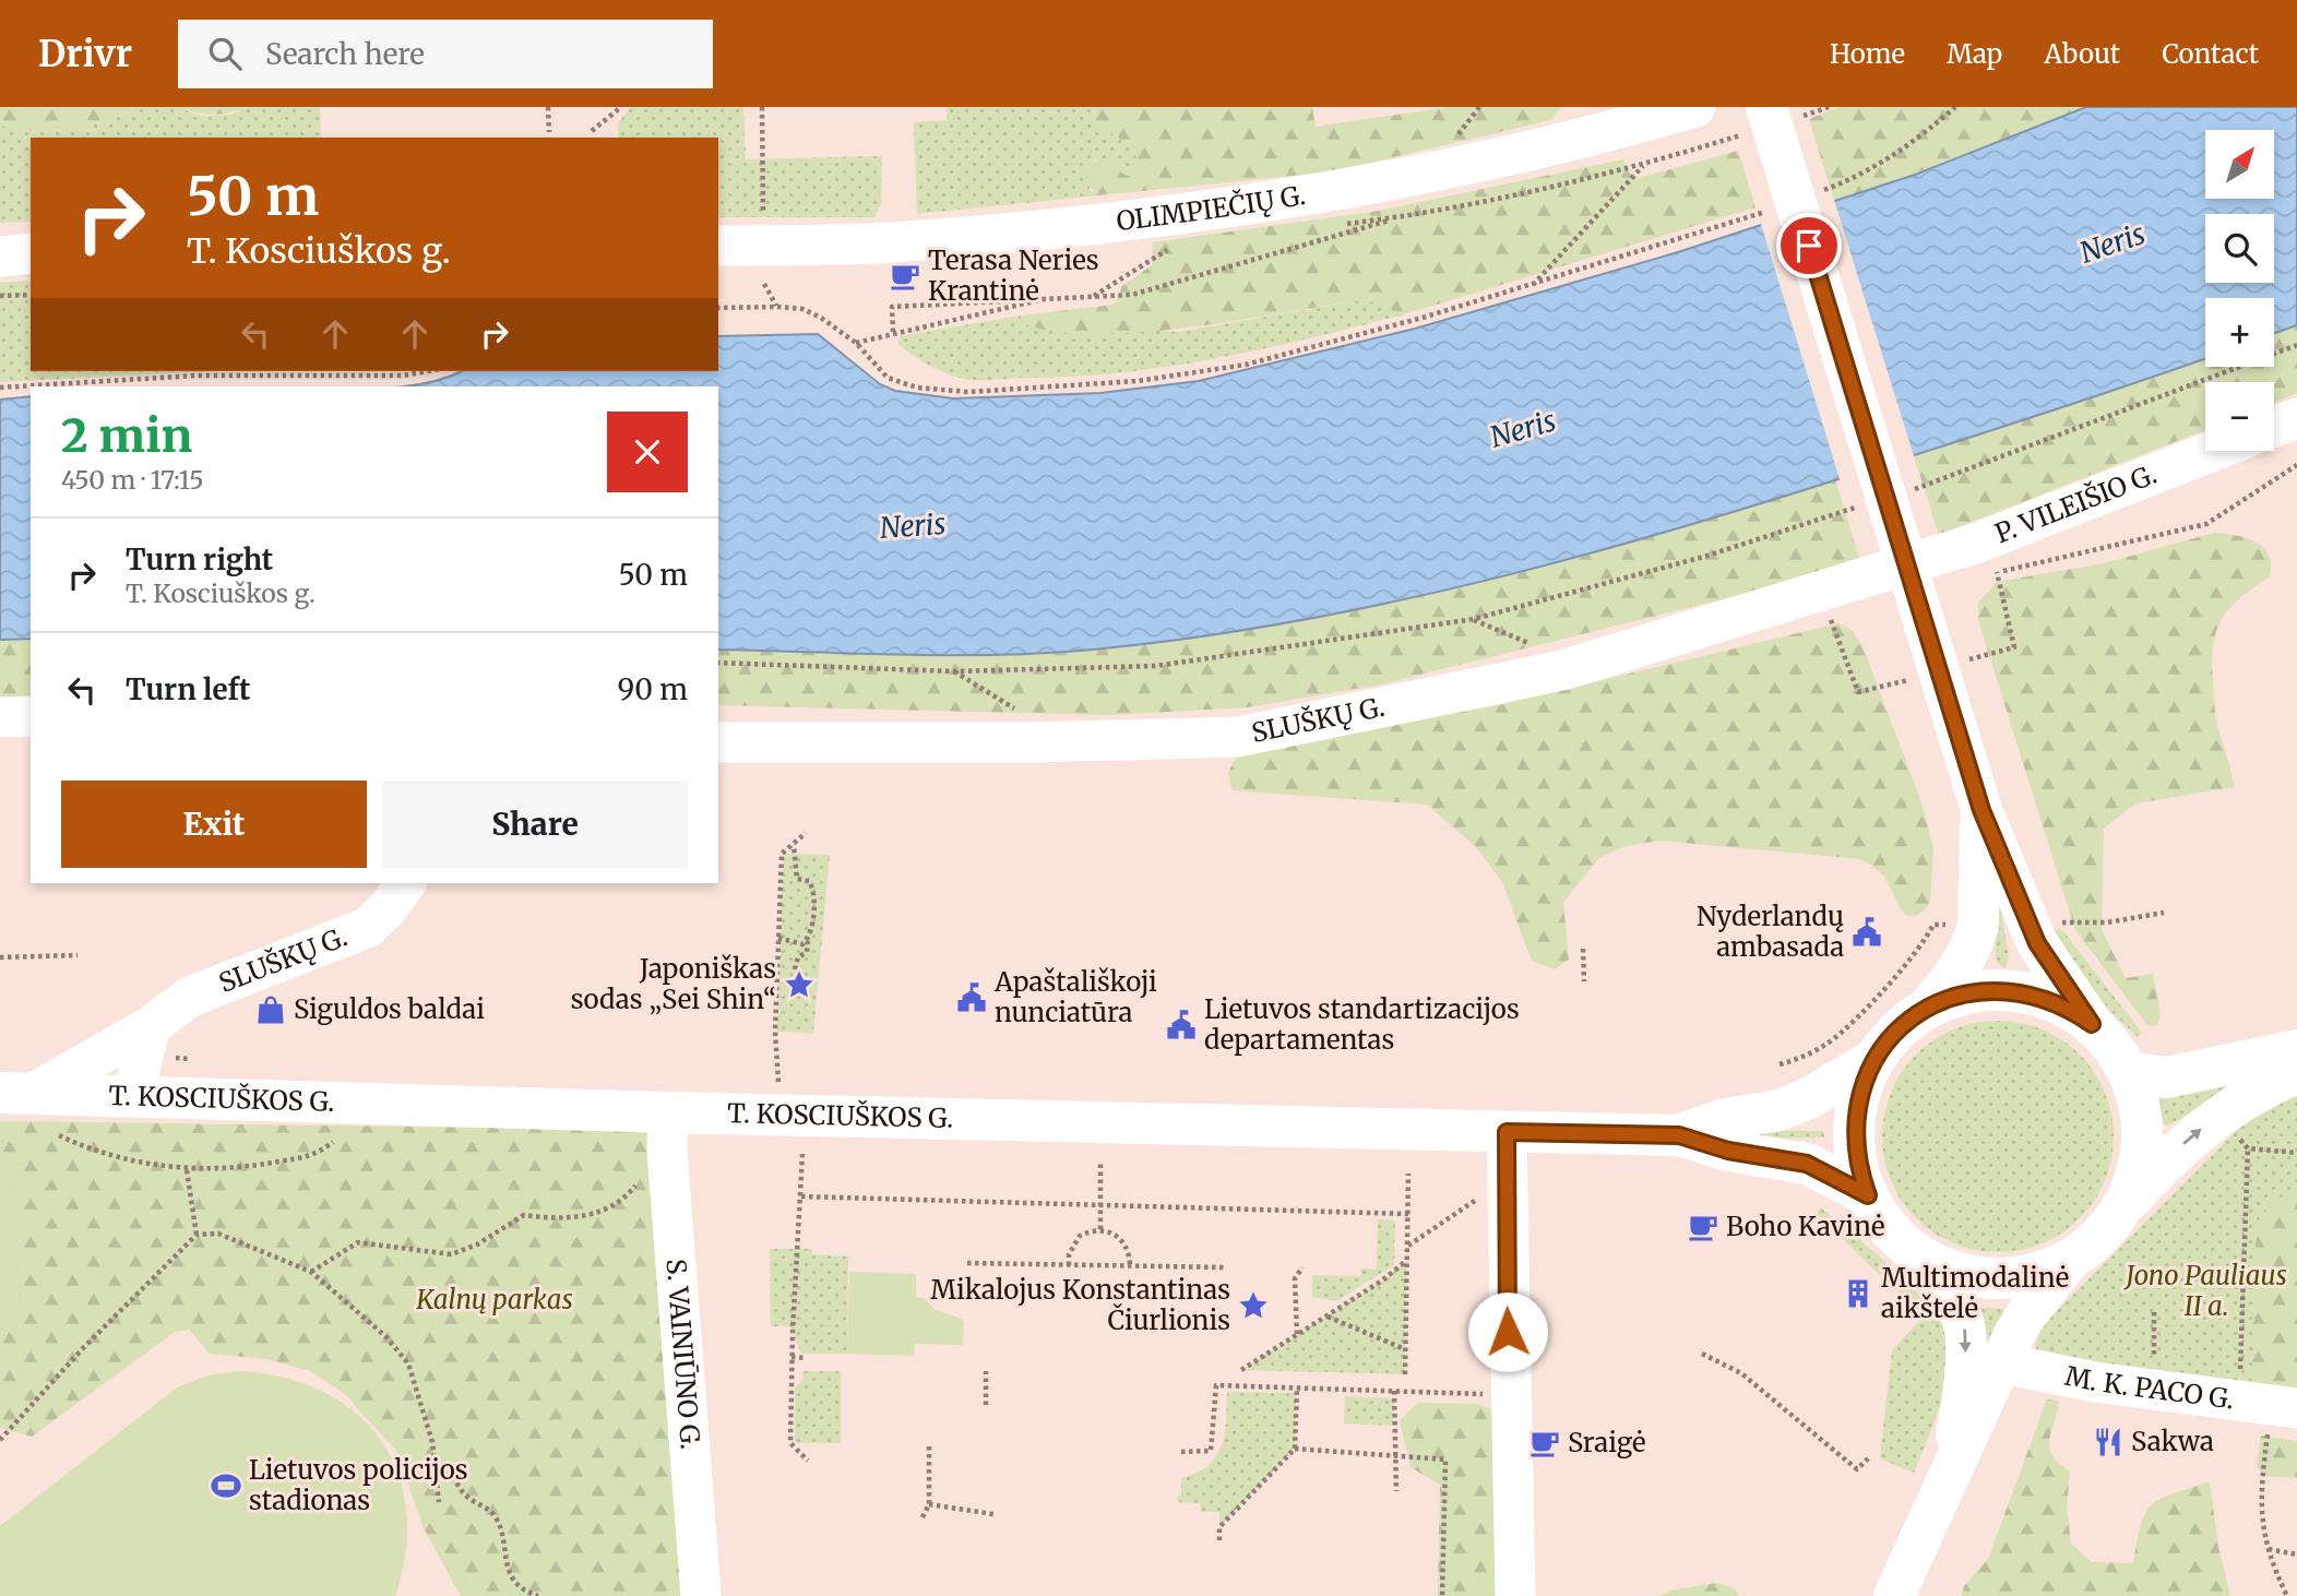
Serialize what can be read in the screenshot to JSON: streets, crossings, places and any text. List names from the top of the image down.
{
  "streets": {
    "main road": ["T. KOSCIUŠKOS G."],
    "street": [
      "OLIMPIEČIŲ G.",
      "P. VILEIŠIO G.",
      "SLUŠKŲ G.",
      "S. VAINIŪNO G.",
      "M. K. PACO G."
    ]
  },
  "crossings": [
    ["P. VILEIŠIO G.", "SLUŠKŲ G."],
    ["SLUŠKŲ G.", "T. KOSCIUŠKOS G."],
    ["T. KOSCIUŠKOS G.", "S. VAINIŪNO G."]
  ],
  "water": ["Neris"],
  "parks": ["Jono Pauliaus II a.", "Kalnų parkas"],
  "places": {
    "cafe": ["Terasa Neries Krantinė", "Boho Kavinė", "Sraigė"],
    "public building": ["Nyderlandų ambasada", "Apaštališkoji nunciatūra", "Lietuvos standartizacijos departamentas"],
    "place": ["Japoniškas sodas „Sei Shin“", "Mikalojus Konstantinas Čiurlionis"],
    "shop": ["Siguldos baldai"],
    "building": ["Multimodalinė aikštelė"],
    "restaurant": ["Sakwa"],
    "sports": ["Lietuvos policijos stadionas"]
  },
  "north": "top right",
  "page": {
    "header": "Drivr",
    "search": "Search here",
    "nav": [
      "Home",
      "Map",
      "About",
      "Contact"
    ],
    "map_buttons": ["+", "−"],
    "turn": ["50 m", "T. Kosciuškos g."],
    "heading": ["2 min", "450 m · 17:15"],
    "list": [
      {
        "name": "Turn right",
        "note": "T. Kosciuškos g.",
        "value": "50 m"
      },
      {
        "name": "Turn left",
        "value": "90 m"
      }
    ],
    "buttons": ["Exit", "Share"]
  }
}
